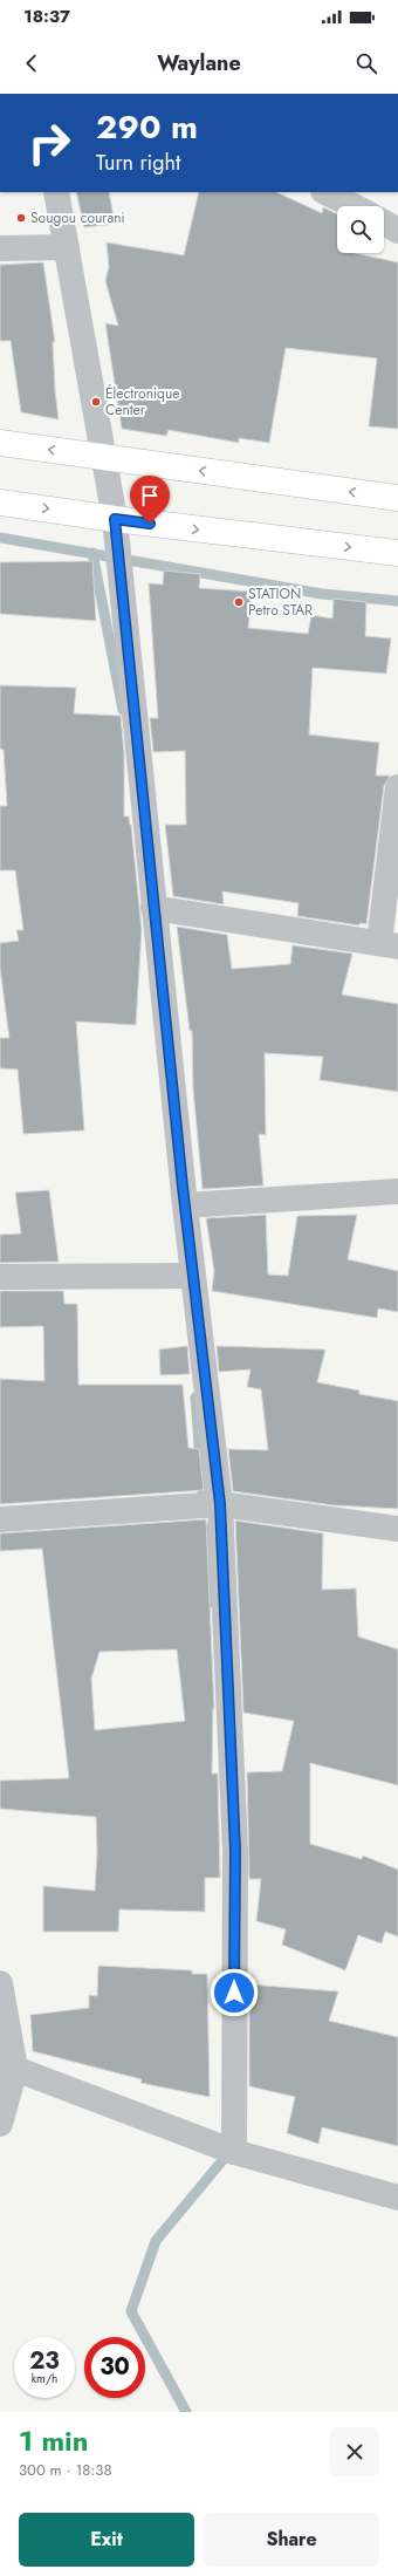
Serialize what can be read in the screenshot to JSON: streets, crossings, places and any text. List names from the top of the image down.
{
  "places": ["Sougou courani", "Électronique Center", "STATION Petro STAR"],
  "page": {
    "status": "18:37",
    "header": "Waylane",
    "turn": ["290 m", "Turn right"],
    "speed": "23 km/h",
    "limit": "30",
    "heading": ["1 min", "300 m · 18:38"],
    "buttons": ["Exit", "Share"]
  }
}
